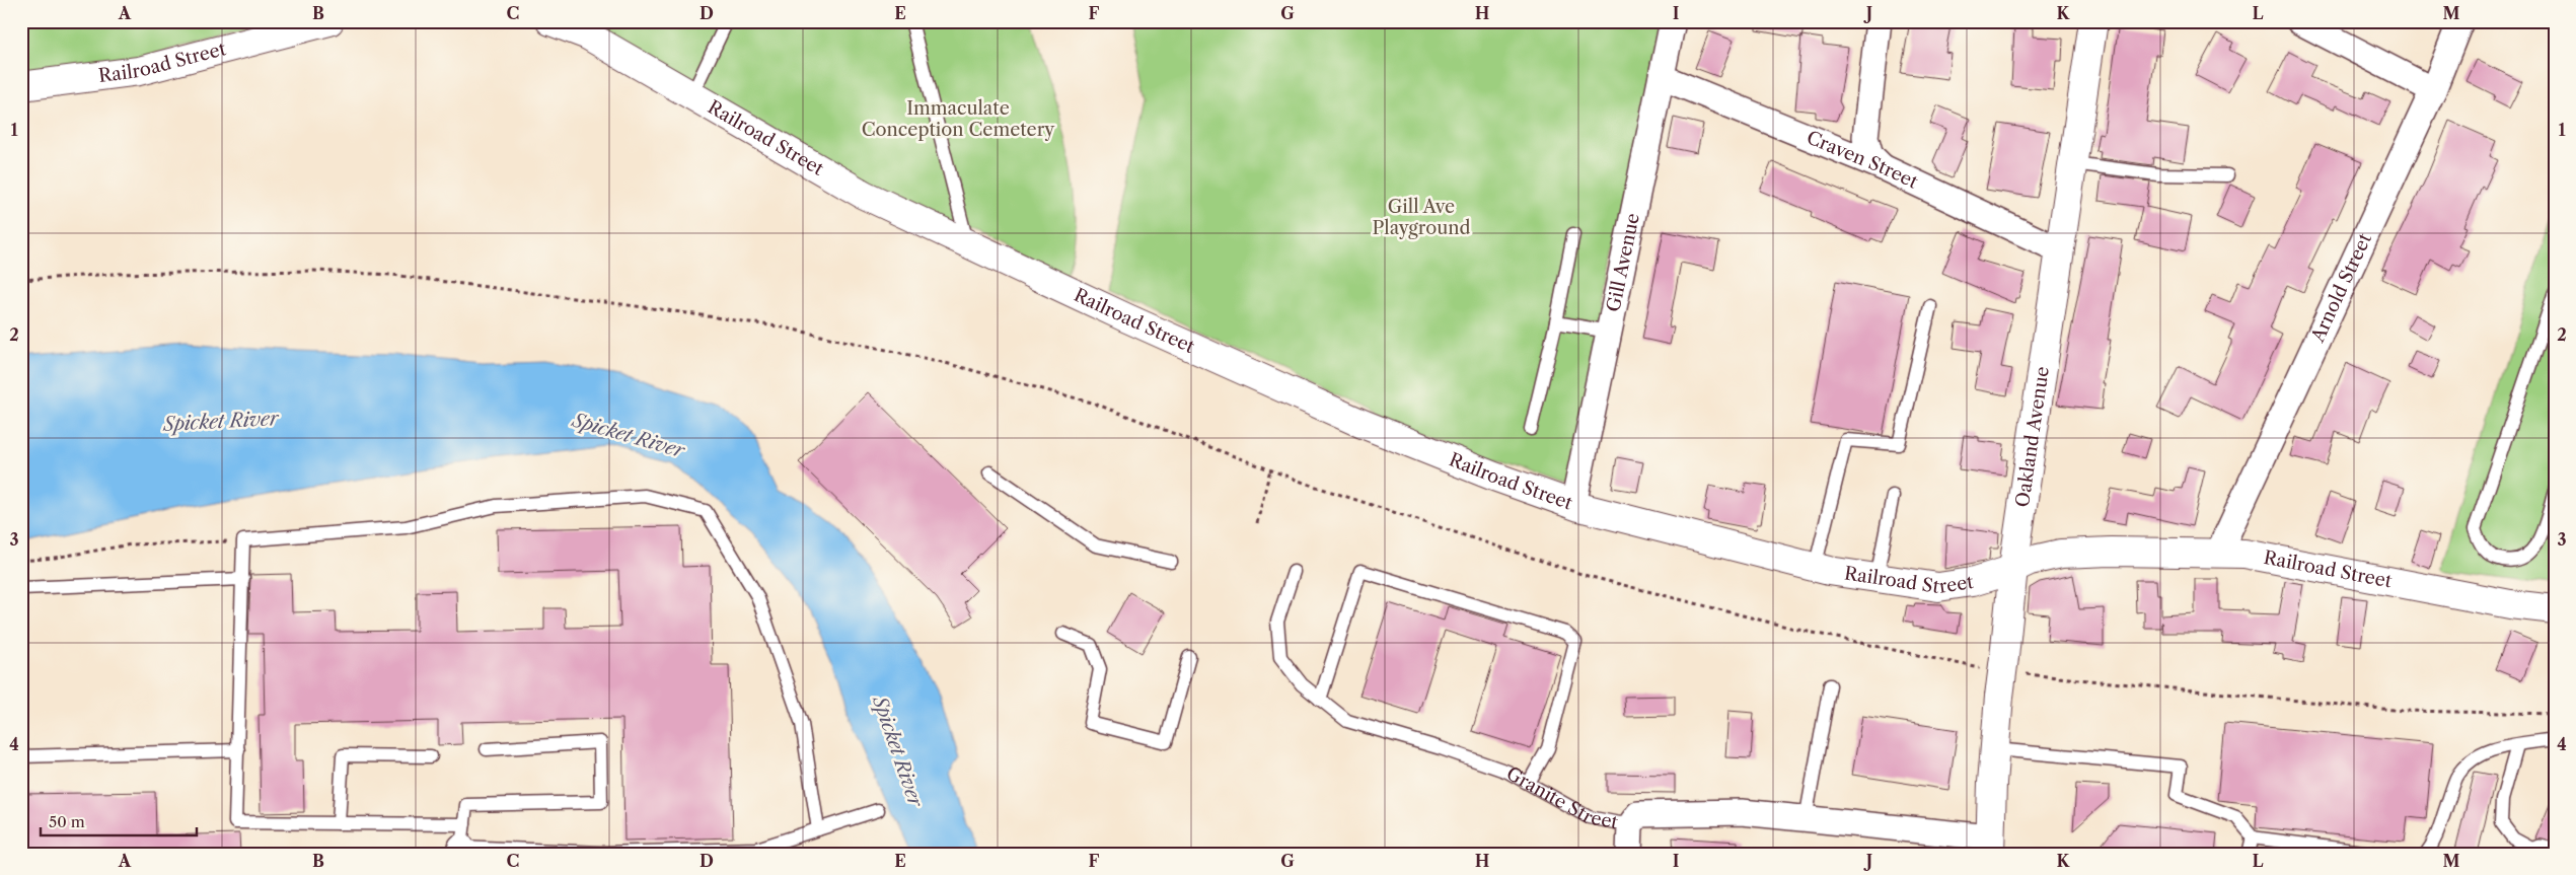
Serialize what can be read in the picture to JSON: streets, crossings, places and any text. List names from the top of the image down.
{
  "streets": {
    "main road": ["Railroad Street", "Oakland Avenue"],
    "street": [
      "Craven Street",
      "Gill Avenue",
      "Arnold Street",
      "Granite Street"
    ]
  },
  "crossings": [
    ["Railroad Street", "Gill Avenue"],
    ["Railroad Street", "Arnold Street"],
    ["Railroad Street", "Oakland Avenue"],
    ["Craven Street", "Gill Avenue"],
    ["Craven Street", "Oakland Avenue"],
    ["Oakland Avenue", "Granite Street"]
  ],
  "water": ["Spicket River"],
  "parks": ["Immaculate Conception Cemetery", "Gill Ave Playground"],
  "scale_bar": "50 m",
  "grid": {
    "columns": [
      "A",
      "B",
      "C",
      "D",
      "E",
      "F",
      "G",
      "H",
      "I",
      "J",
      "K",
      "L",
      "M"
    ],
    "rows": [
      "1",
      "2",
      "3",
      "4"
    ]
  }
}
